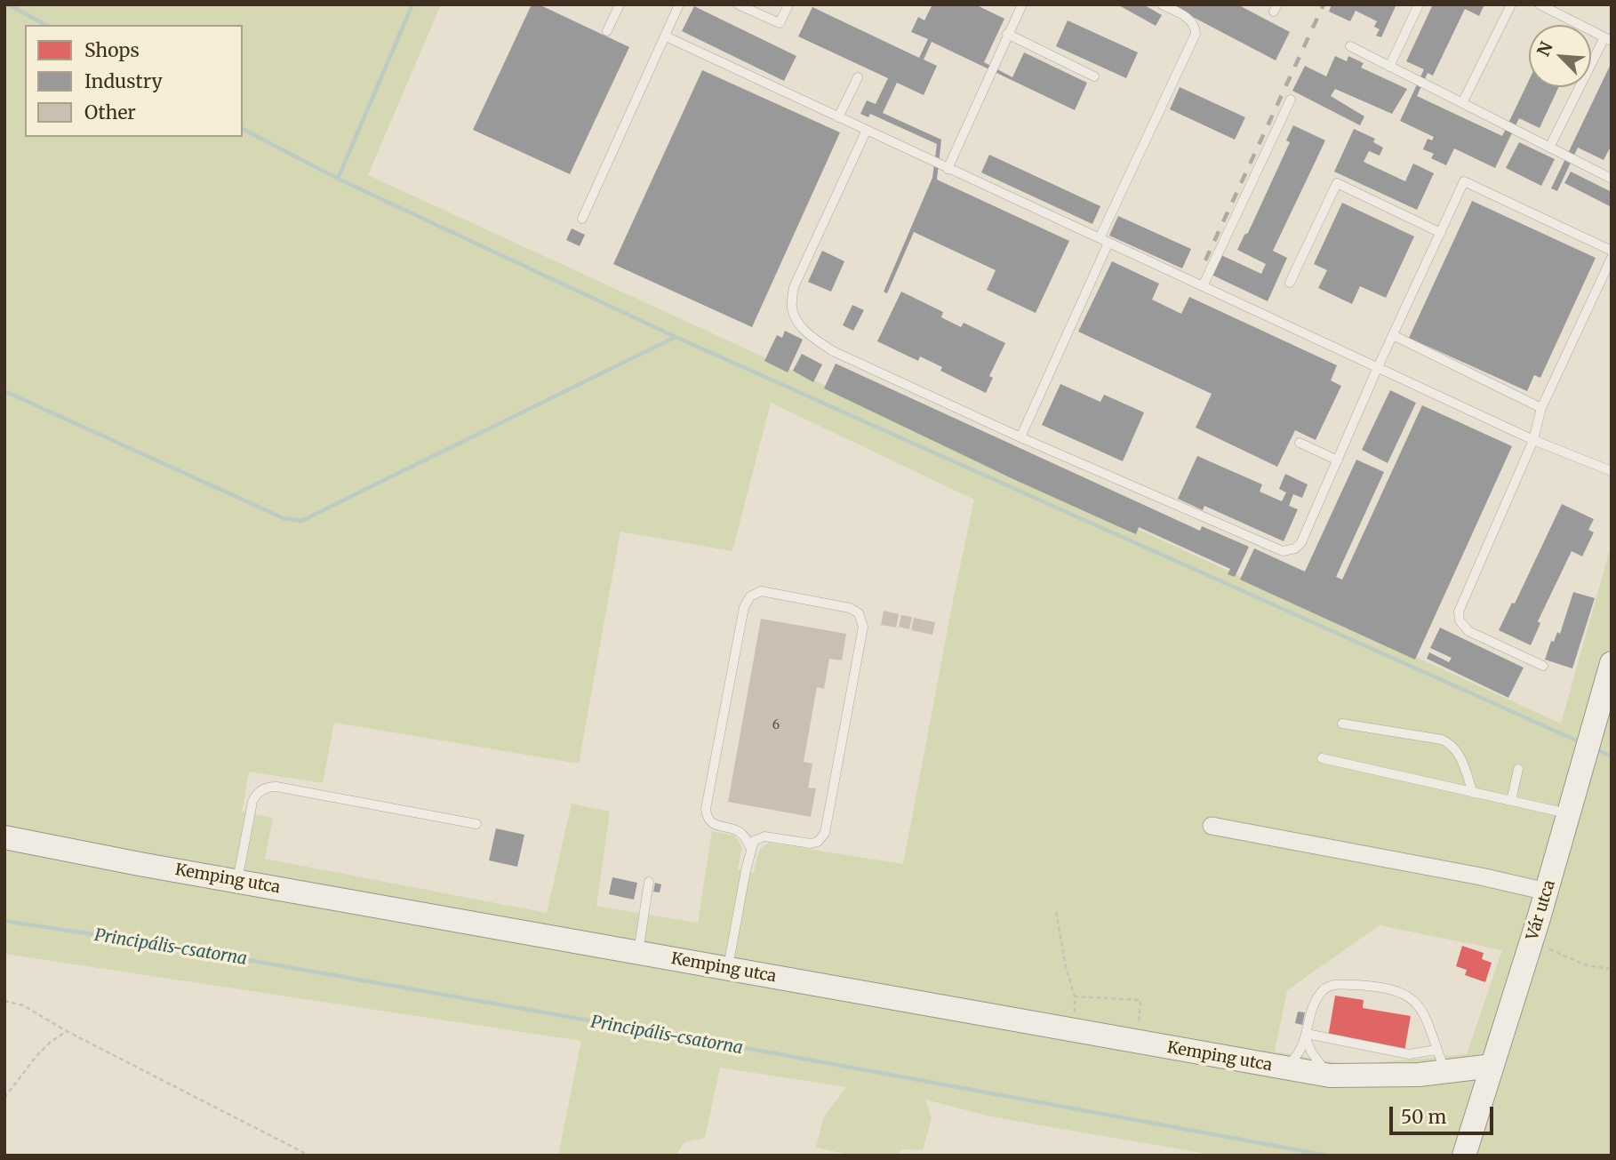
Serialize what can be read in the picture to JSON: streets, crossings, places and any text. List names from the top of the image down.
{
  "streets": {
    "main road": ["Kemping utca", "Vár utca"]
  },
  "crossings": [
    ["Kemping utca", "Vár utca"]
  ],
  "water": ["Principális-csatorna"],
  "house_numbers": ["6"],
  "legend": ["Shops", "Industry", "Other"],
  "scale_bar": "50 m",
  "north": "top left"
}
